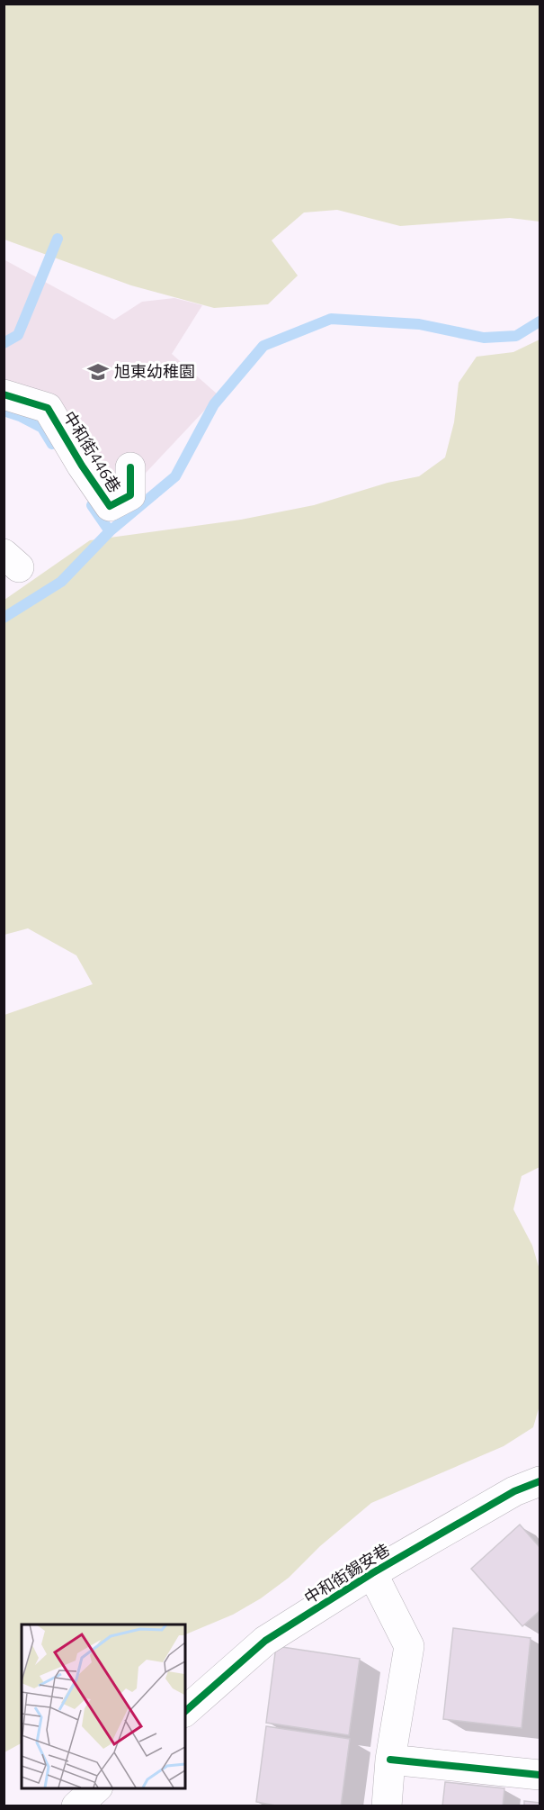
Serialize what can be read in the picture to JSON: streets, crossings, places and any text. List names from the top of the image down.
{
  "streets": {
    "street": ["中和街446巷", "中和街錫安巷"]
  },
  "places": {
    "school or university": ["旭東幼稚園"]
  }
}
